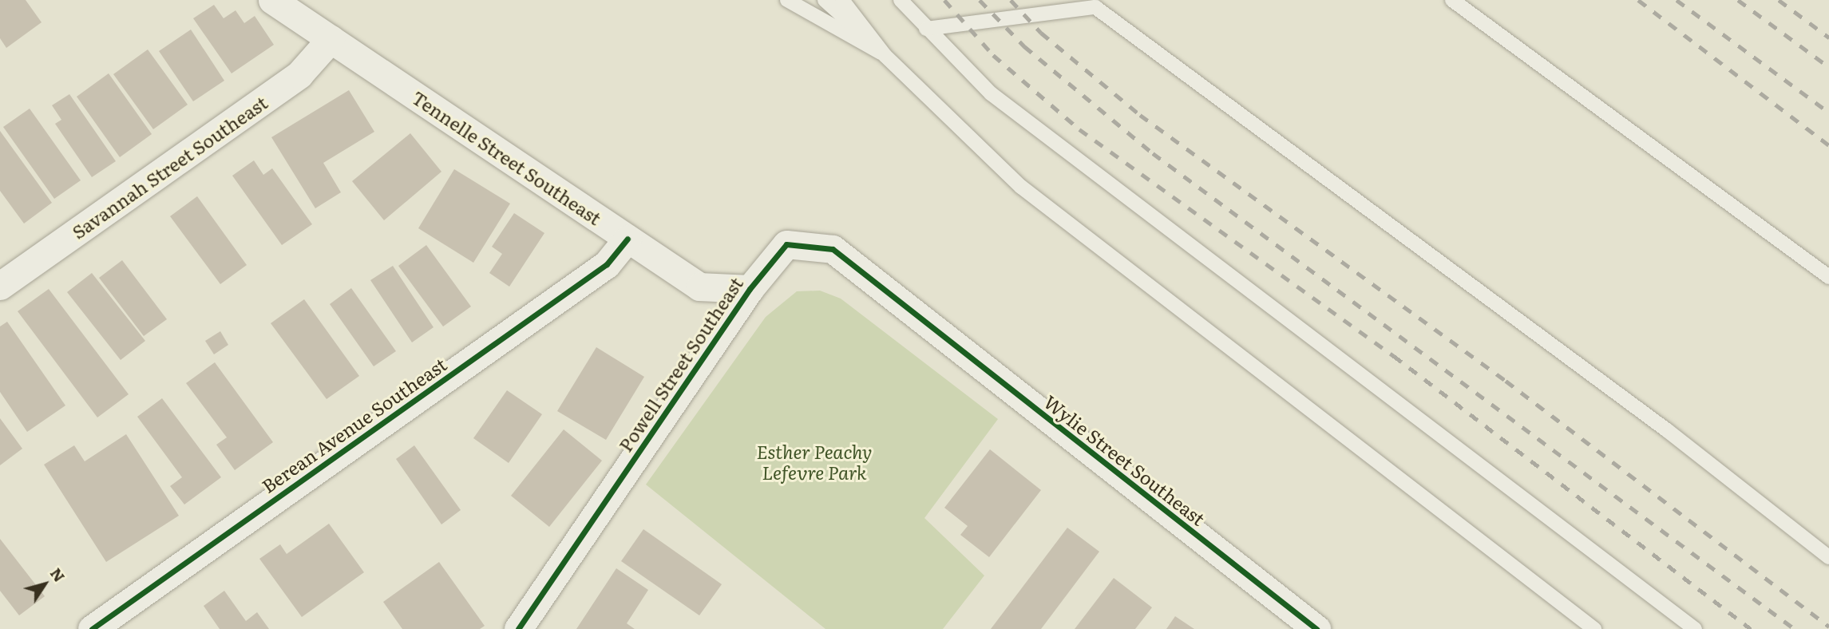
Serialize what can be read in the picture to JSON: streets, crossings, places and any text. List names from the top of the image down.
{
  "streets": {
    "street": [
      "Tennelle Street Southeast",
      "Savannah Street Southeast",
      "Powell Street Southeast",
      "Berean Avenue Southeast",
      "Wylie Street Southeast"
    ]
  },
  "crossings": [
    ["Tennelle Street Southeast", "Savannah Street Southeast"],
    ["Tennelle Street Southeast", "Powell Street Southeast"],
    ["Tennelle Street Southeast", "Berean Avenue Southeast"],
    ["Powell Street Southeast", "Wylie Street Southeast"]
  ],
  "parks": ["Esther Peachy Lefevre Park"],
  "north": "top right"
}
